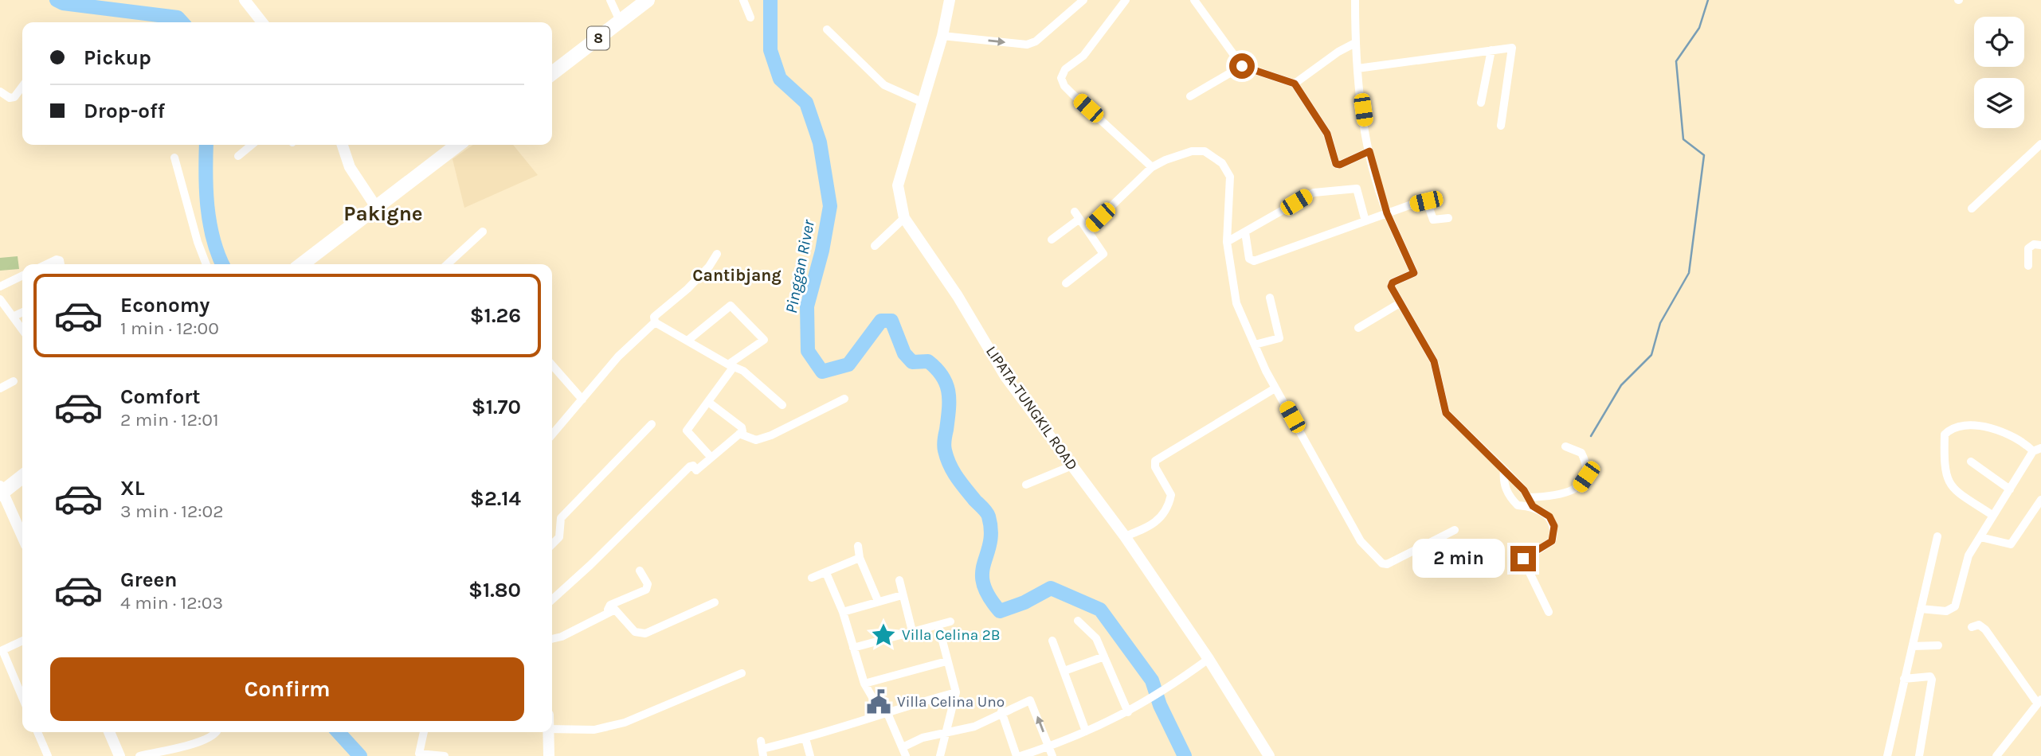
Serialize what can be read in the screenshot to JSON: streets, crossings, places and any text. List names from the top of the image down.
{
  "streets": {
    "highway": ["8"],
    "street": ["LIPATA-TUNGKIL ROAD"]
  },
  "districts": ["Pakigne", "Cantibjang"],
  "water": ["Pinggan River"],
  "places": {
    "place": ["Villa Celina 2B"],
    "public building": ["Villa Celina Uno"]
  },
  "page": {
    "banner": ["Pickup", "Drop-off"],
    "list": [
      {
        "name": "Economy",
        "note": "1 min · 12:00",
        "value": "$1.26"
      },
      {
        "name": "Comfort",
        "note": "2 min · 12:01",
        "value": "$1.70"
      },
      {
        "name": "XL",
        "note": "3 min · 12:02",
        "value": "$2.14"
      },
      {
        "name": "Green",
        "note": "4 min · 12:03",
        "value": "$1.80"
      }
    ],
    "bubble": "2 min",
    "buttons": "Confirm"
  }
}
